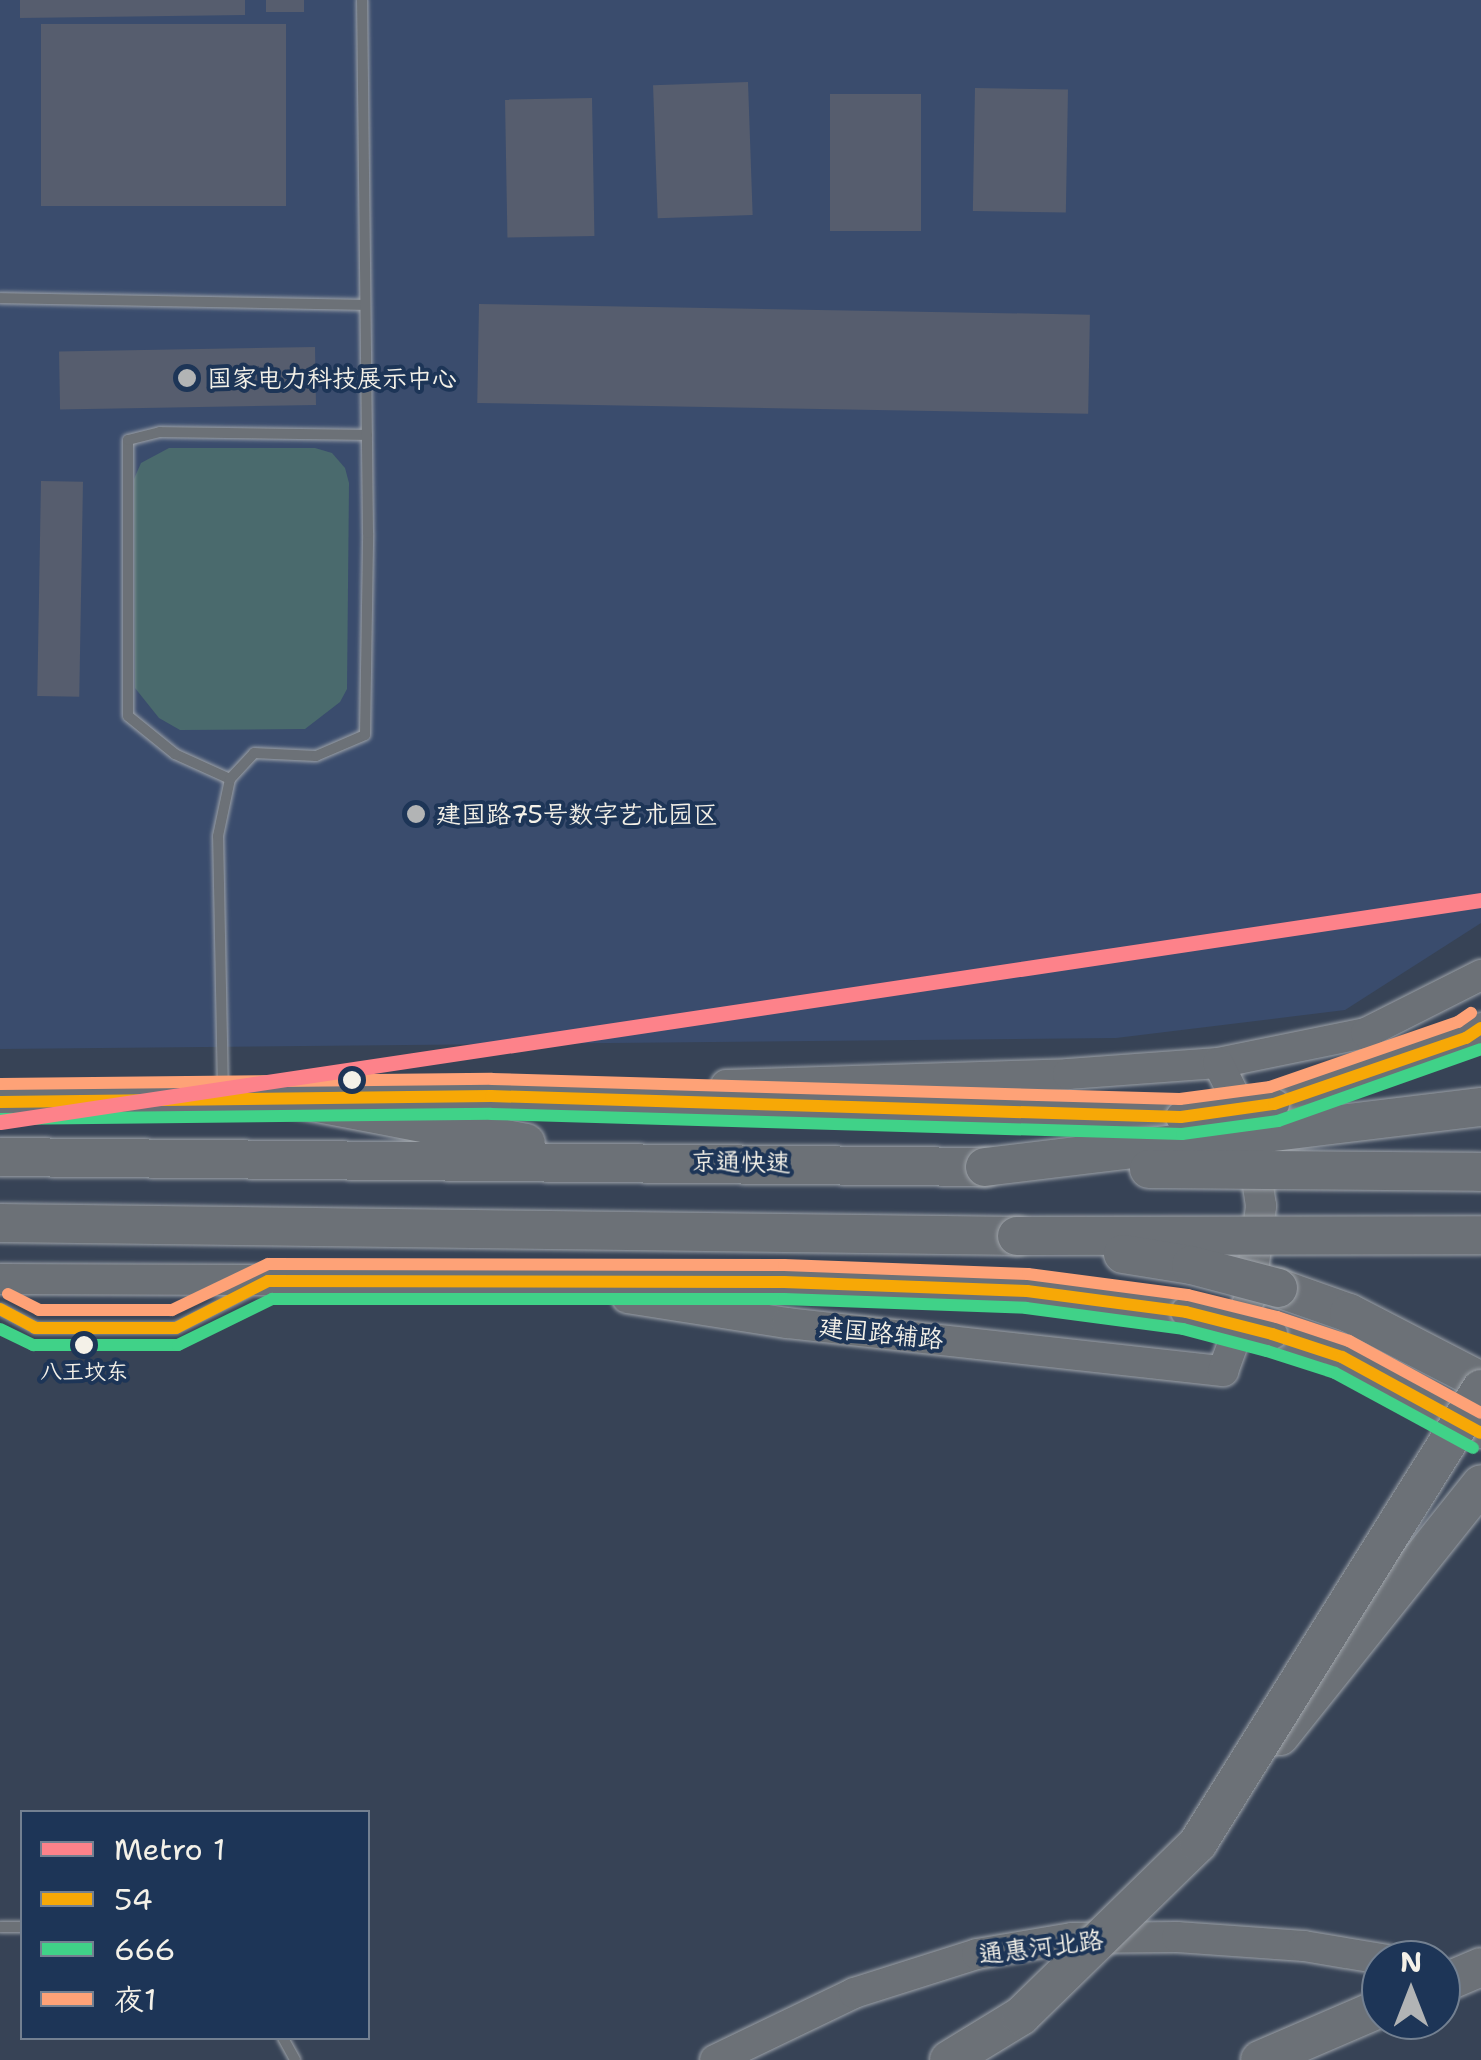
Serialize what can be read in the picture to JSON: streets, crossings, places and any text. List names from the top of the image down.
{
  "streets": {
    "highway": ["京通快速"],
    "street": ["建国路辅路", "通惠河北路"]
  },
  "places": ["国家电力科技展示中心", "建国路75号数字艺术园区", "八王坟东"],
  "lines": [
    "metro line 1",
    "transit line 夜1",
    "transit line 54",
    "transit line 666"
  ],
  "legend": [
    "Metro 1",
    "54",
    "666",
    "夜1"
  ],
  "north": "top"
}
